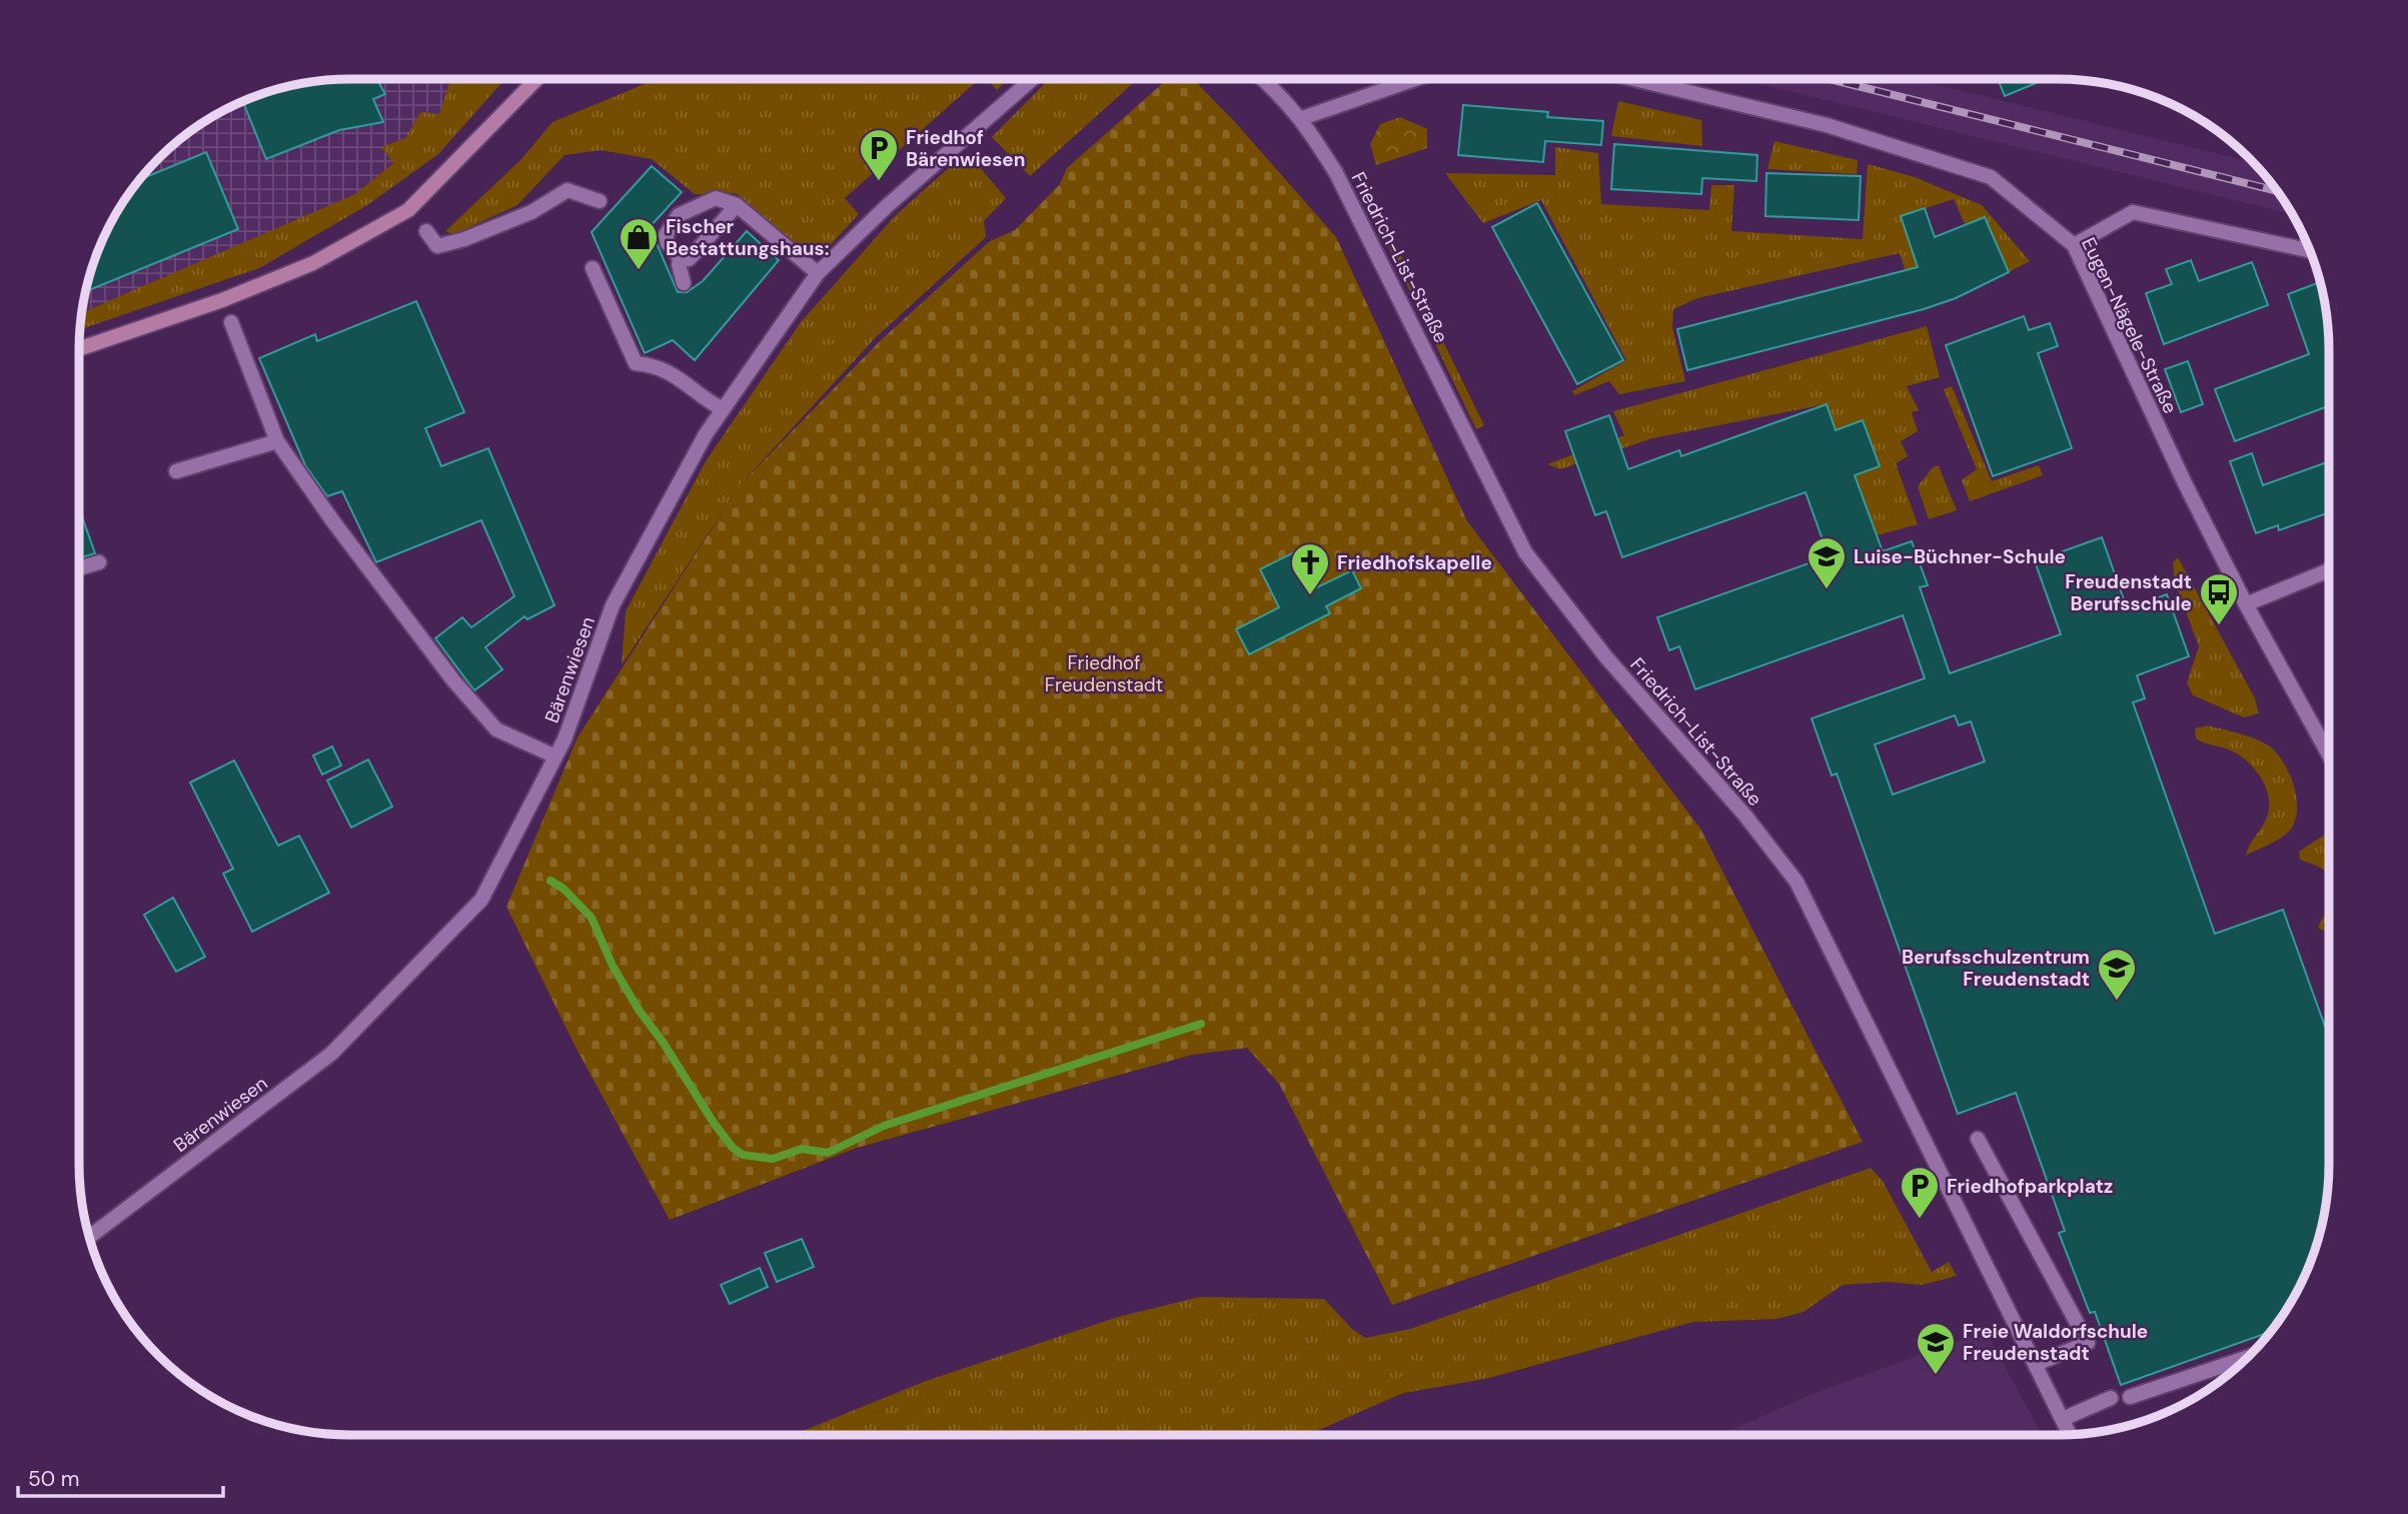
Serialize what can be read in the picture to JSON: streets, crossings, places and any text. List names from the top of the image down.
{
  "streets": {
    "street": ["Friedrich-List-Straße", "Eugen-Nägele-Straße", "Bärenwiesen"]
  },
  "parks": ["Friedhof Freudenstadt"],
  "places": {
    "parking": ["Friedhof Bärenwiesen", "Friedhofparkplatz"],
    "shop": ["Fischer Bestattungshaus:"],
    "school or university": ["Luise-Büchner-Schule", "Berufsschulzentrum Freudenstadt", "Freie Waldorfschule Freudenstadt"],
    "church": ["Friedhofskapelle"],
    "bus stop": ["Freudenstadt Berufsschule"]
  },
  "scale_bar": "50 m"
}
